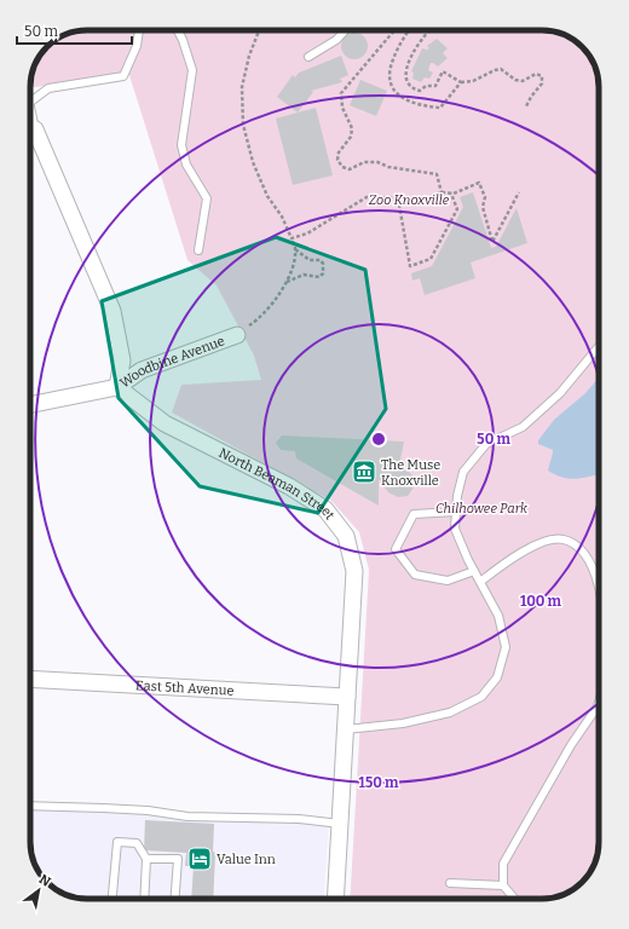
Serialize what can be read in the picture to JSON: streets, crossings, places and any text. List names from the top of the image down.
{
  "streets": {
    "street": ["Woodbine Avenue", "North Beaman Street", "East 5th Avenue"]
  },
  "crossings": [
    ["Woodbine Avenue", "North Beaman Street"],
    ["North Beaman Street", "East 5th Avenue"]
  ],
  "parks": ["Zoo Knoxville", "Chilhowee Park"],
  "places": {
    "museum": ["The Muse Knoxville"],
    "hotel": ["Value Inn"]
  },
  "scale_bar": "50 m",
  "north": "top right",
  "rings": ["50 m", "100 m", "150 m"]
}
